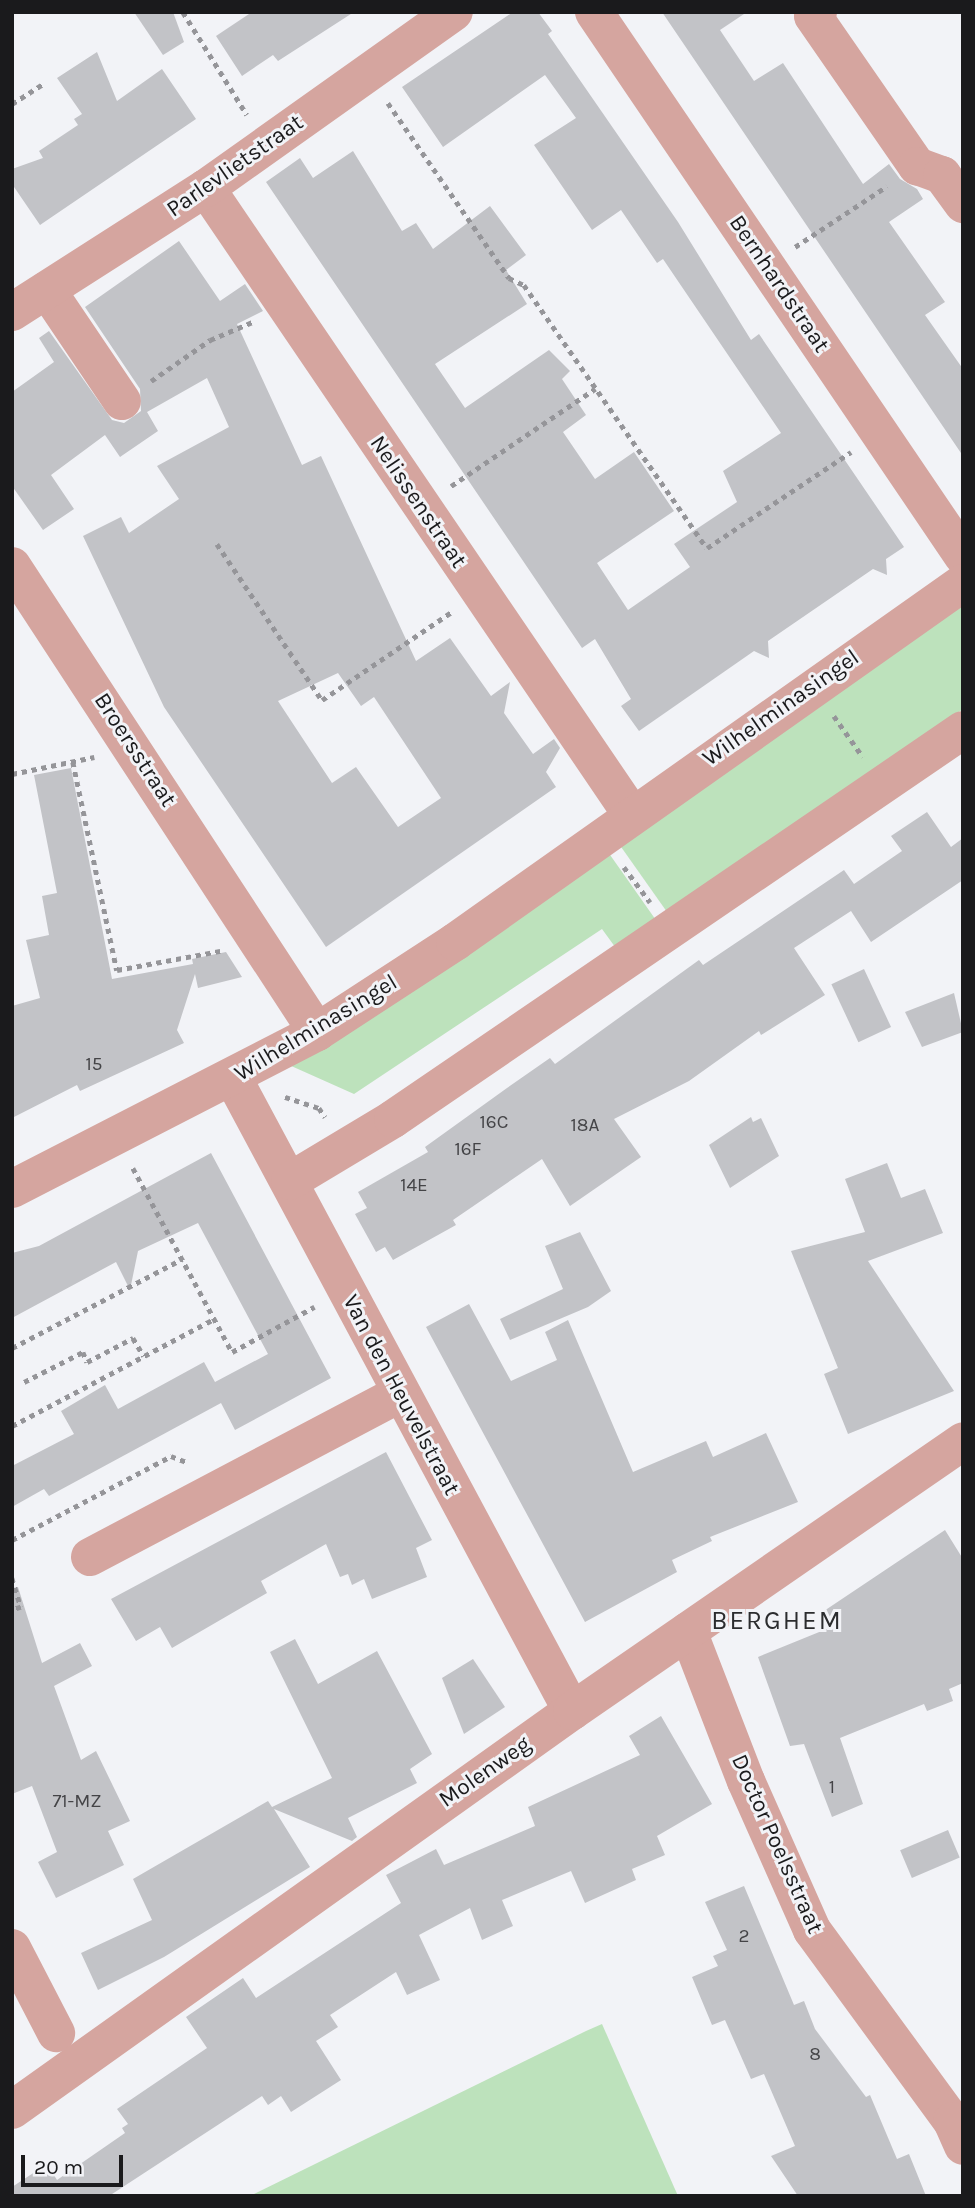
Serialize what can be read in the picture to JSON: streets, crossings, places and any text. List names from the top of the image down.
{
  "streets": {
    "street": [
      "Parlevlietstraat",
      "Bernhardstraat",
      "Nelissenstraat",
      "Wilhelminasingel",
      "Broersstraat",
      "Van den Heuvelstraat",
      "Molenweg",
      "Doctor Poelsstraat"
    ]
  },
  "crossings": [
    ["Parlevlietstraat", "Nelissenstraat"],
    ["Nelissenstraat", "Wilhelminasingel"],
    ["Wilhelminasingel", "Broersstraat"],
    ["Wilhelminasingel", "Van den Heuvelstraat"],
    ["Van den Heuvelstraat", "Molenweg"],
    ["Molenweg", "Doctor Poelsstraat"]
  ],
  "districts": ["BERGHEM"],
  "house_numbers": [
    "15",
    "16C",
    "18A",
    "16F",
    "14E",
    "1",
    "71-MZ",
    "2",
    "8"
  ],
  "scale_bar": "20 m"
}
